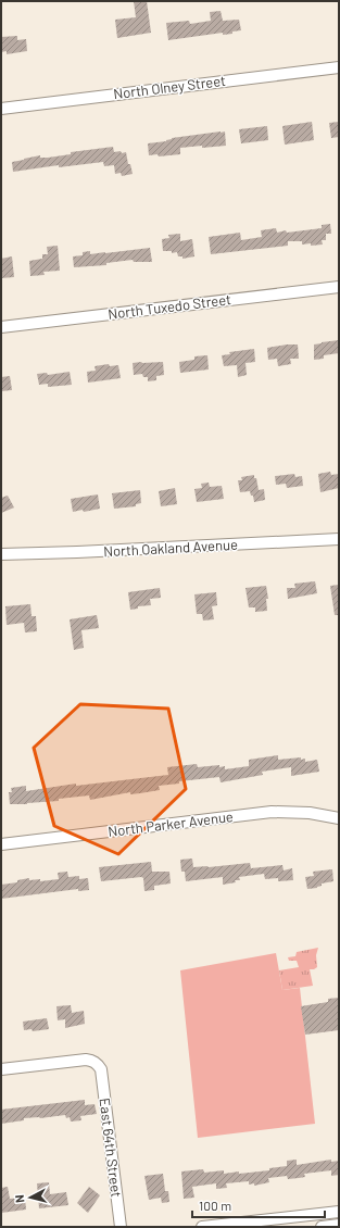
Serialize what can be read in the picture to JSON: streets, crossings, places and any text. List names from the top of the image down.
{
  "streets": {
    "street": [
      "North Olney Street",
      "North Tuxedo Street",
      "North Oakland Avenue",
      "North Parker Avenue",
      "East 64th Street"
    ]
  },
  "scale_bar": "100 m",
  "north": "left"
}
